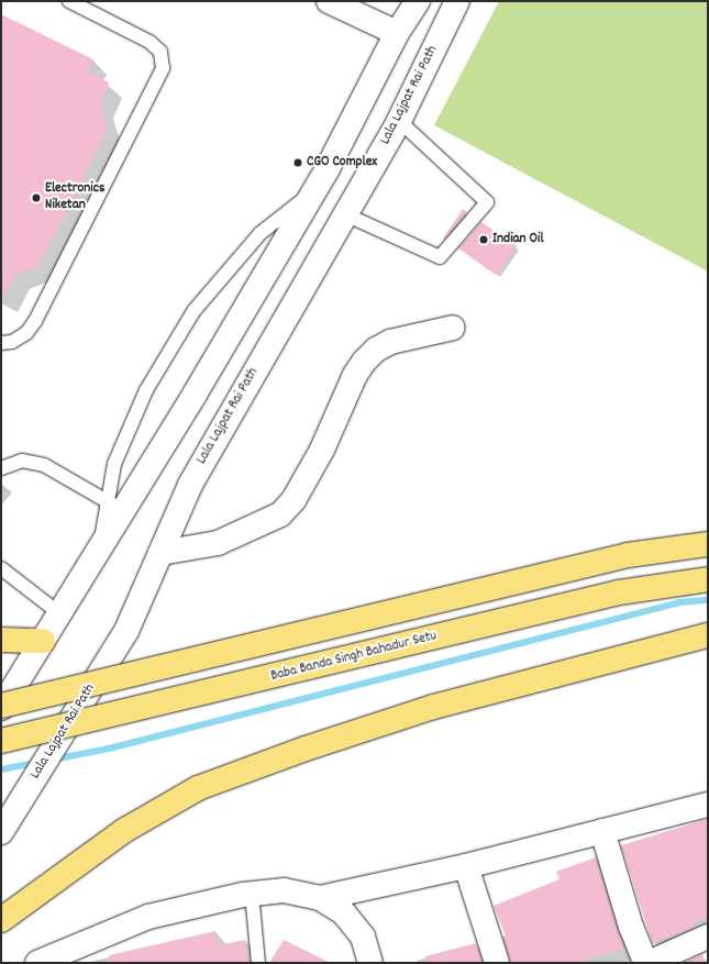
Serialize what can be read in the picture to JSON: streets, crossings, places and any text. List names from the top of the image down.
{
  "streets": {
    "highway": ["Baba Banda Singh Bahadur Setu"],
    "main road": ["Lala Lajpat Rai Path"]
  },
  "places": ["CGO Complex", "Electronics Niketan", "Indian Oil"]
}
